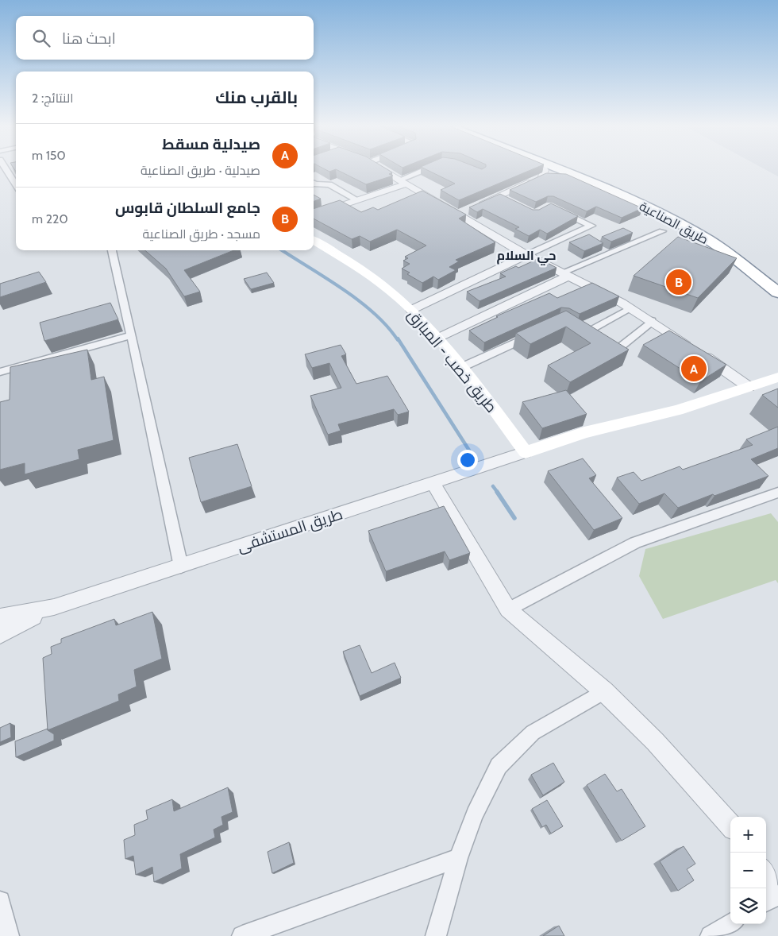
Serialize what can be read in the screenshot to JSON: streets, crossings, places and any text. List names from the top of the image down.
{
  "streets": {
    "highway": ["طريق الصناعية"],
    "main road": ["طريق خصب - المبارق"],
    "street": ["طريق المستشفى"]
  },
  "crossings": [
    ["طريق خصب - المبارق", "طريق المستشفى"]
  ],
  "districts": ["حي السلام"],
  "page": {
    "search": "ابحث هنا",
    "heading": ["بالقرب منك", "النتائج: 2"],
    "list": [
      {
        "mark": "A",
        "name": "صيدلية مسقط",
        "note": "صيدلية · طريق الصناعية",
        "value": "150 m"
      },
      {
        "mark": "B",
        "name": "جامع السلطان قابوس",
        "note": "مسجد · طريق الصناعية",
        "value": "220 m"
      }
    ],
    "pins": ["B", "A"],
    "map_buttons": ["+", "−"]
  }
}
